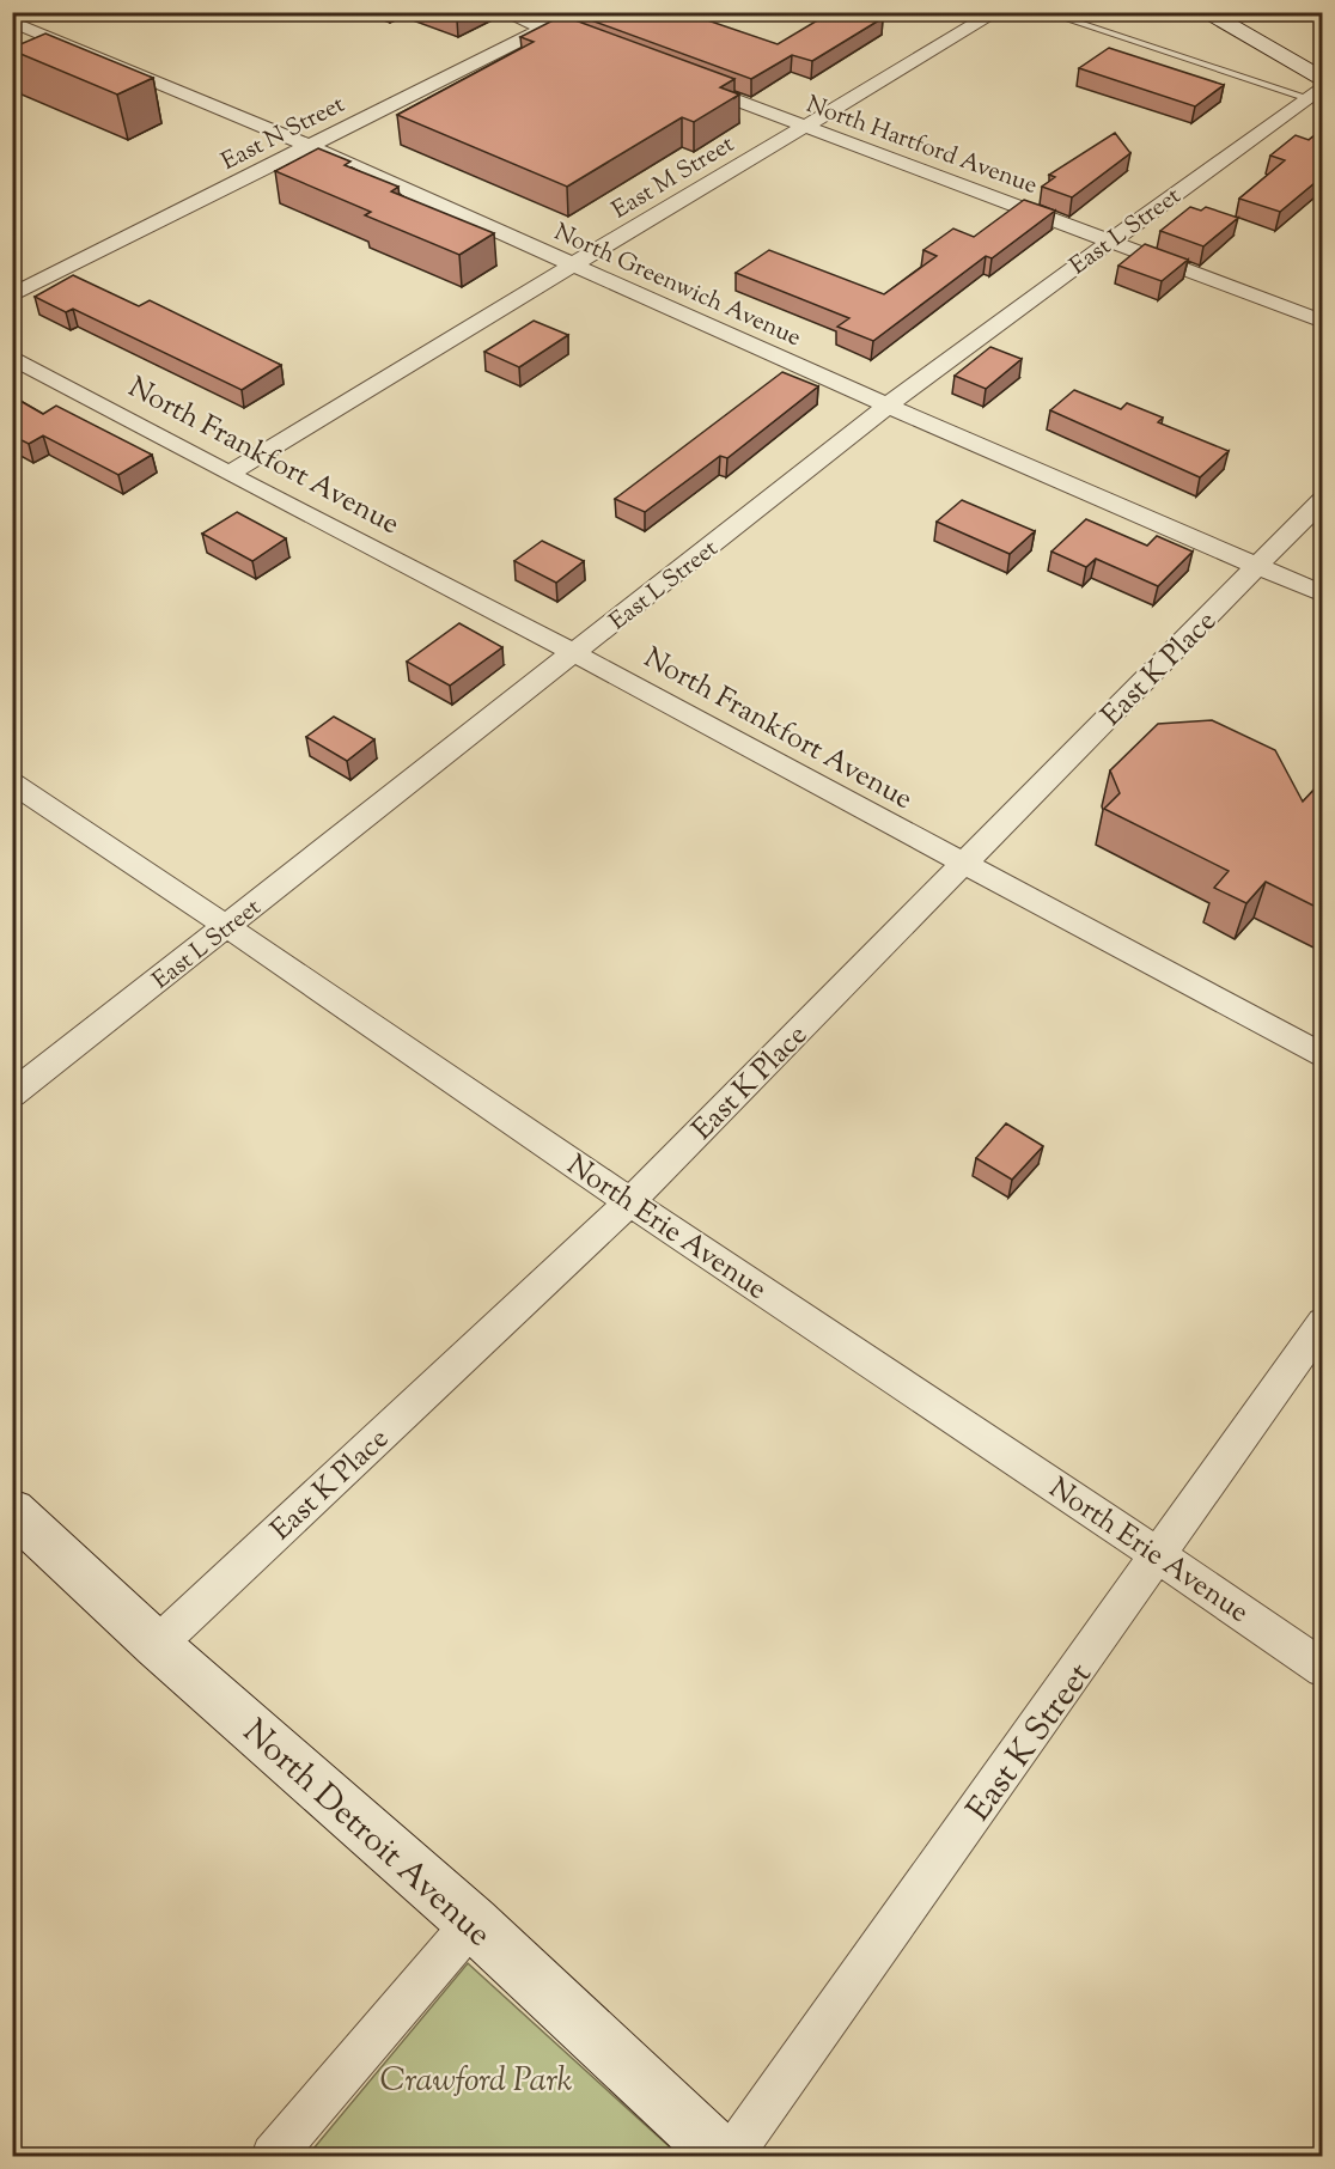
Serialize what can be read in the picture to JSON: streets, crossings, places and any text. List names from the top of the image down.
{
  "streets": {
    "street": [
      "East N Street",
      "North Hartford Avenue",
      "East M Street",
      "East L Street",
      "North Greenwich Avenue",
      "North Frankfort Avenue",
      "East K Place",
      "North Erie Avenue",
      "East K Street",
      "North Detroit Avenue"
    ]
  },
  "crossings": [
    ["East N Street", "North Greenwich Avenue"],
    ["North Hartford Avenue", "East M Street"],
    ["North Hartford Avenue", "East L Street"],
    ["East M Street", "North Greenwich Avenue"],
    ["East M Street", "North Frankfort Avenue"],
    ["East L Street", "North Greenwich Avenue"],
    ["East L Street", "North Frankfort Avenue"],
    ["East L Street", "North Erie Avenue"],
    ["North Greenwich Avenue", "East K Place"],
    ["North Frankfort Avenue", "East K Place"],
    ["East K Place", "North Erie Avenue"],
    ["East K Place", "North Detroit Avenue"],
    ["North Erie Avenue", "East K Street"]
  ],
  "parks": ["Crawford Park"]
}
